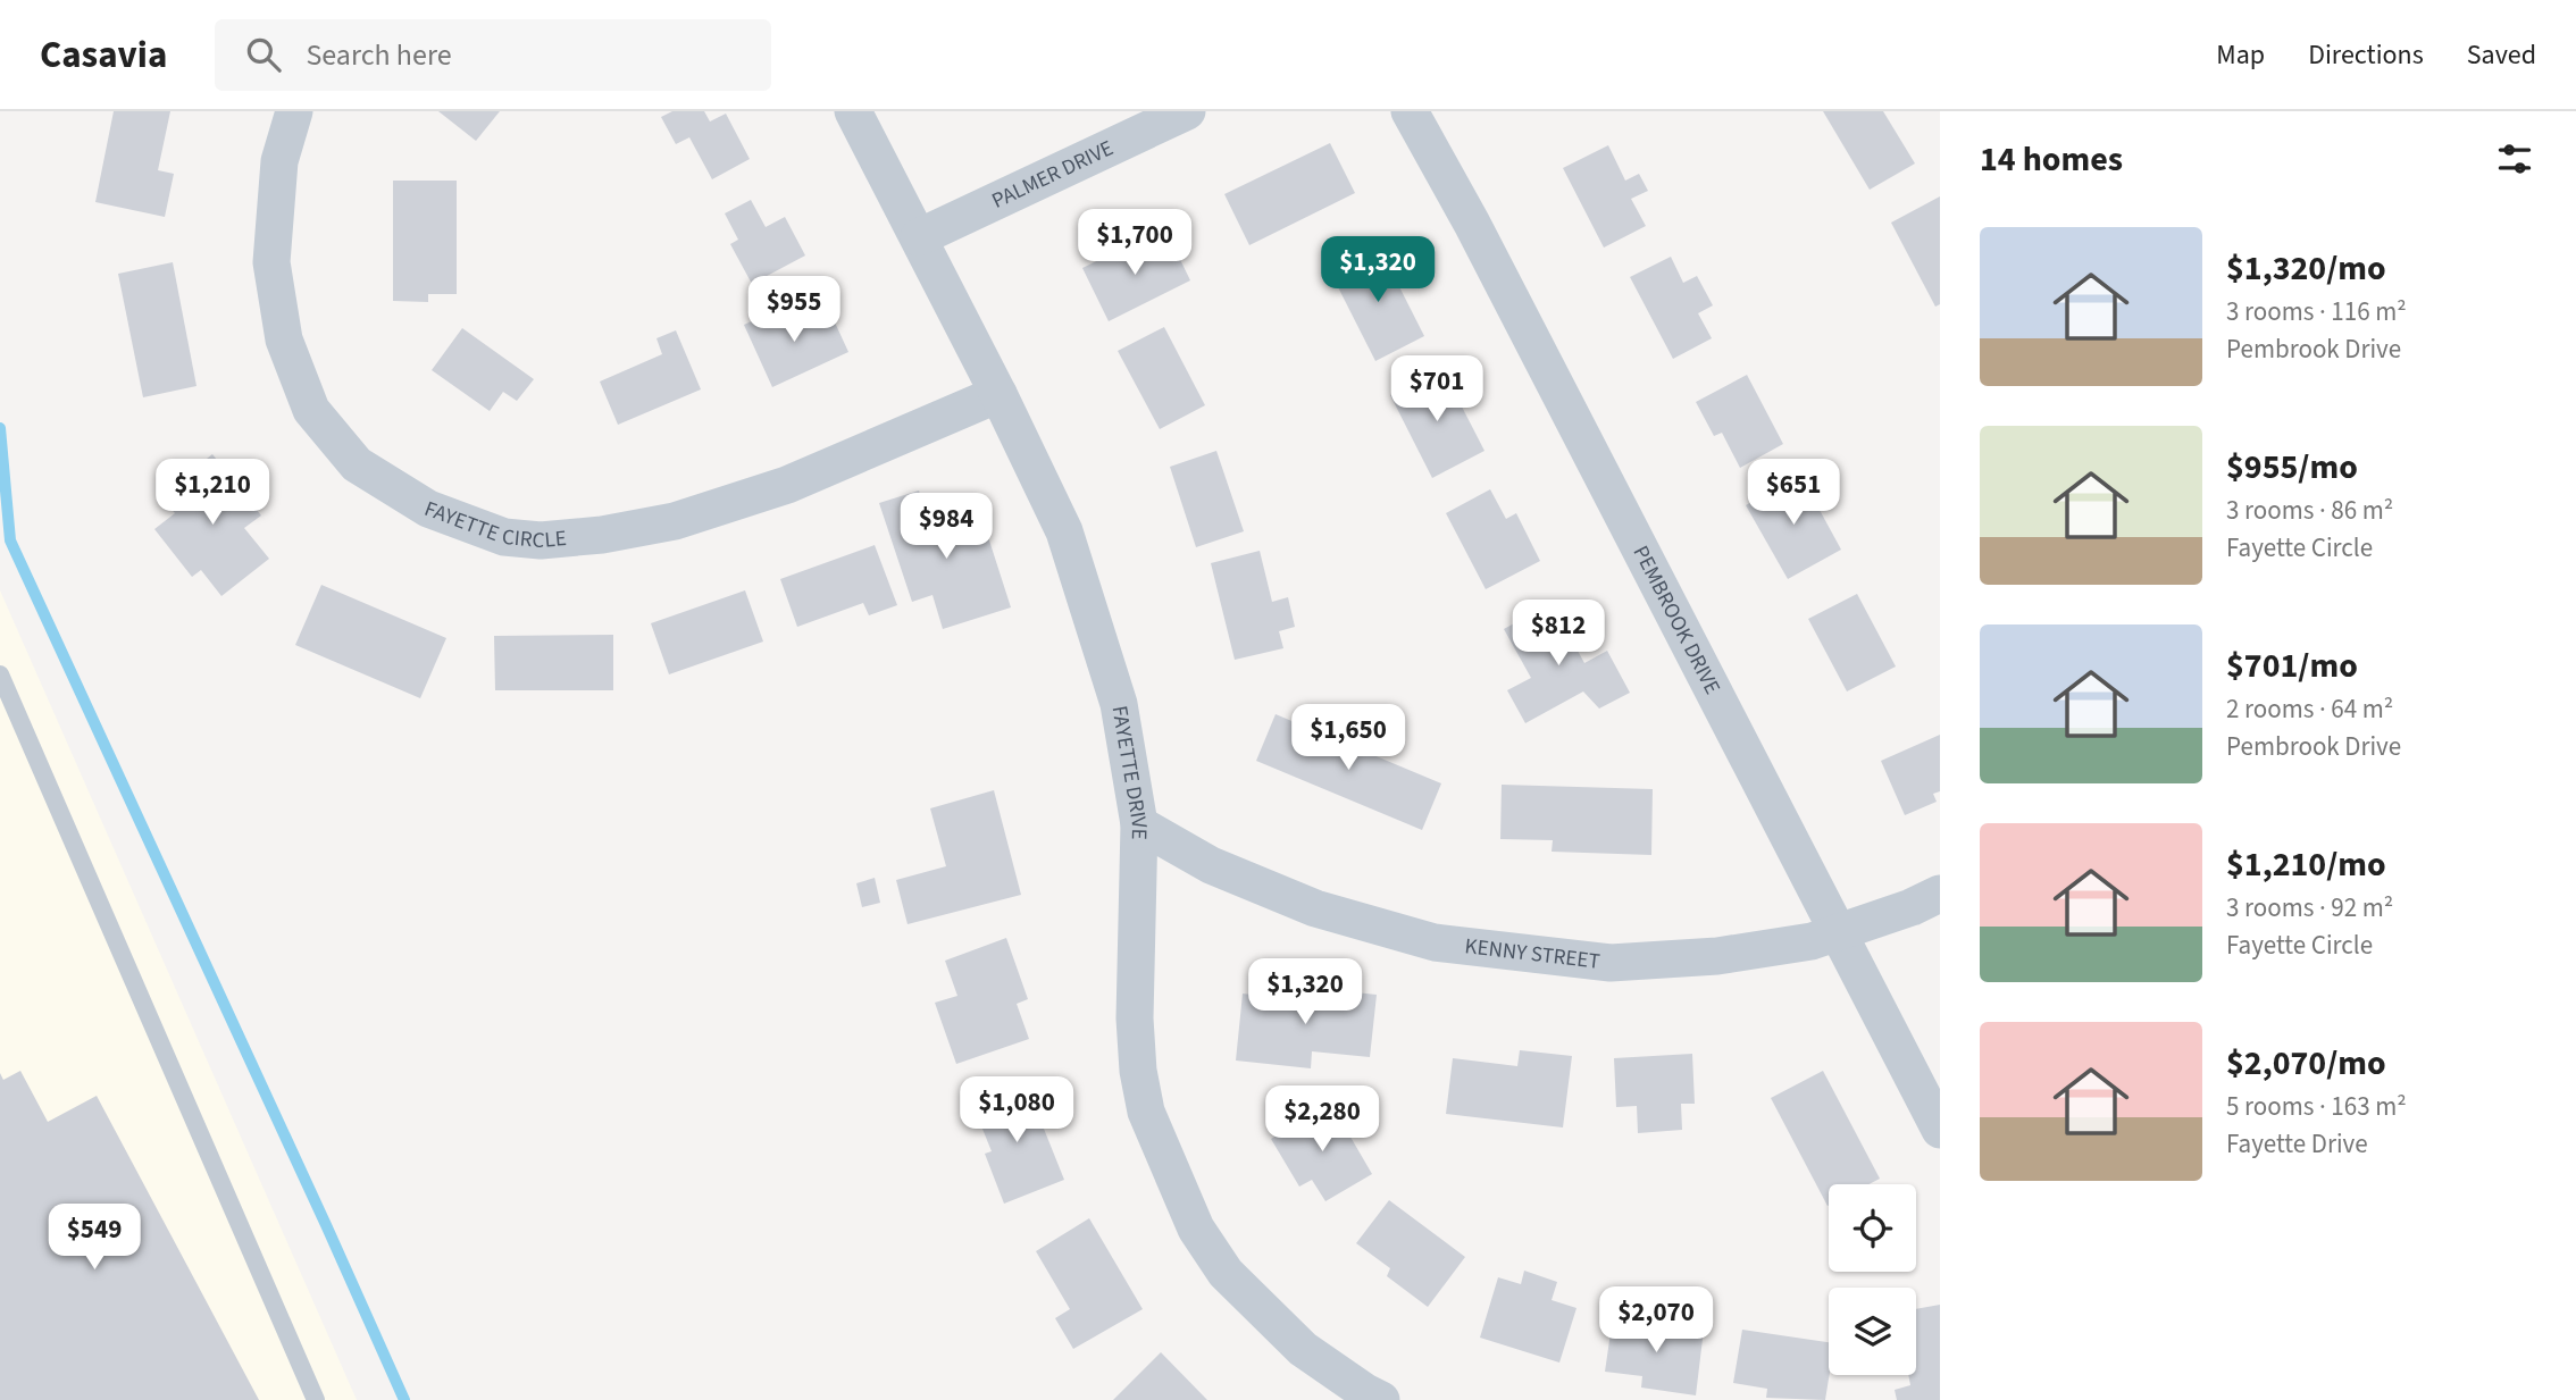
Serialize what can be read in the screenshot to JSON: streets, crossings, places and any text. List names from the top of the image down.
{
  "streets": {
    "street": [
      "PALMER DRIVE",
      "FAYETTE CIRCLE",
      "PEMBROOK DRIVE",
      "FAYETTE DRIVE",
      "KENNY STREET"
    ]
  },
  "crossings": [
    ["PALMER DRIVE", "FAYETTE DRIVE"],
    ["FAYETTE CIRCLE", "FAYETTE DRIVE"],
    ["PEMBROOK DRIVE", "KENNY STREET"],
    ["FAYETTE DRIVE", "KENNY STREET"]
  ],
  "page": {
    "header": "Casavia",
    "search": "Search here",
    "nav": ["Map", "Directions", "Saved"],
    "heading": "14 homes",
    "list": [
      {
        "name": "$1,320/mo",
        "note": "3 rooms · 116 m² · Pembrook Drive"
      },
      {
        "name": "$955/mo",
        "note": "3 rooms · 86 m² · Fayette Circle"
      },
      {
        "name": "$701/mo",
        "note": "2 rooms · 64 m² · Pembrook Drive"
      },
      {
        "name": "$1,210/mo",
        "note": "3 rooms · 92 m² · Fayette Circle"
      },
      {
        "name": "$2,070/mo",
        "note": "5 rooms · 163 m² · Fayette Drive"
      }
    ],
    "price": [
      "$1,700",
      "$1,320",
      "$955",
      "$701",
      "$1,210",
      "$651",
      "$984",
      "$812",
      "$1,650",
      "$1,320",
      "$1,080",
      "$2,280",
      "$549",
      "$2,070"
    ]
  }
}
